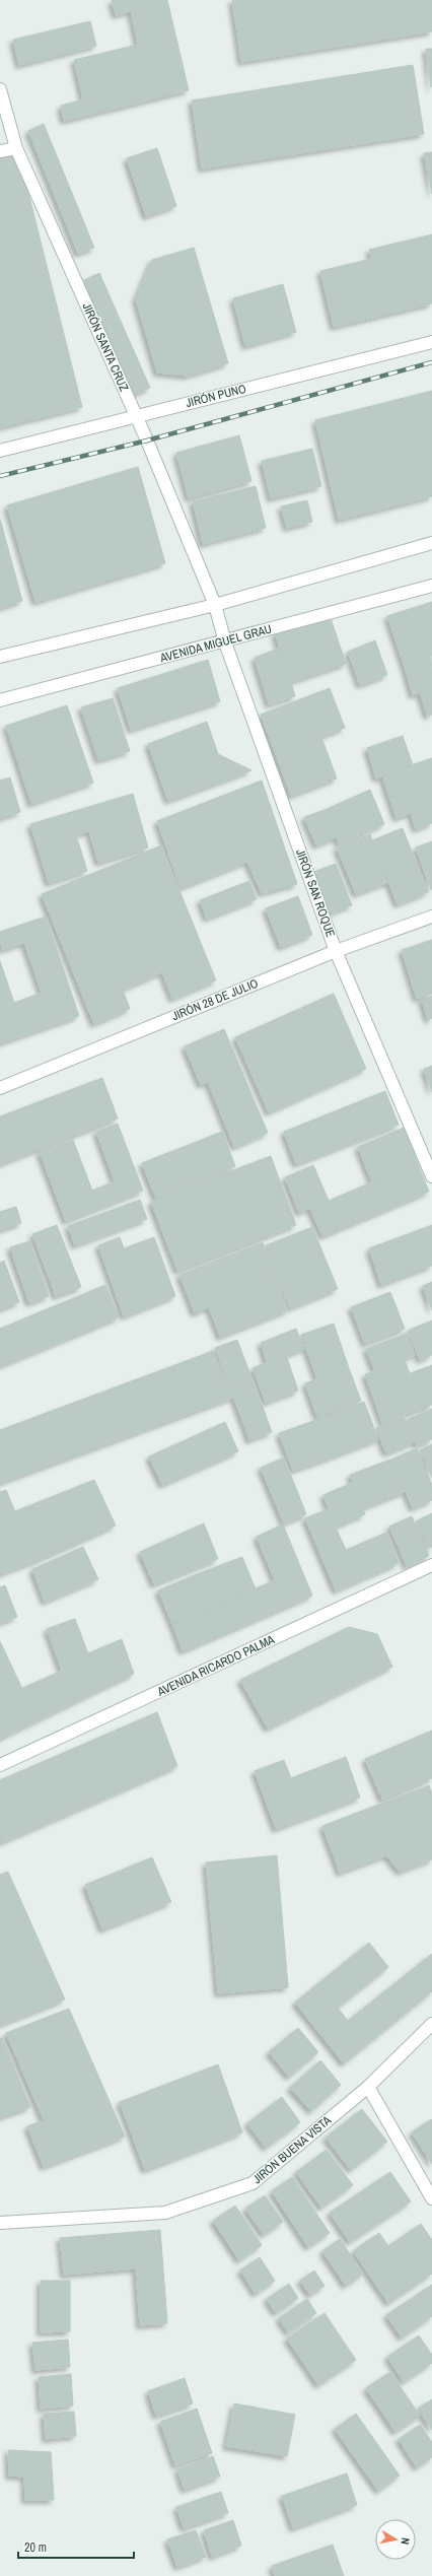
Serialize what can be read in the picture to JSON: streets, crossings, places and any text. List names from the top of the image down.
{
  "streets": {
    "street": [
      "JIRÓN SANTA CRUZ",
      "JIRÓN PUNO",
      "AVENIDA MIGUEL GRAU",
      "JIRÓN SAN ROQUE",
      "JIRÓN 28 DE JULIO",
      "AVENIDA RICARDO PALMA",
      "JIRÓN BUENA VISTA"
    ]
  },
  "crossings": [
    ["JIRÓN SANTA CRUZ", "JIRÓN PUNO"],
    ["JIRÓN SANTA CRUZ", "JIRÓN SAN ROQUE"],
    ["AVENIDA MIGUEL GRAU", "JIRÓN SAN ROQUE"],
    ["JIRÓN SAN ROQUE", "JIRÓN 28 DE JULIO"]
  ],
  "scale_bar": "20 m",
  "north": "right"
}
